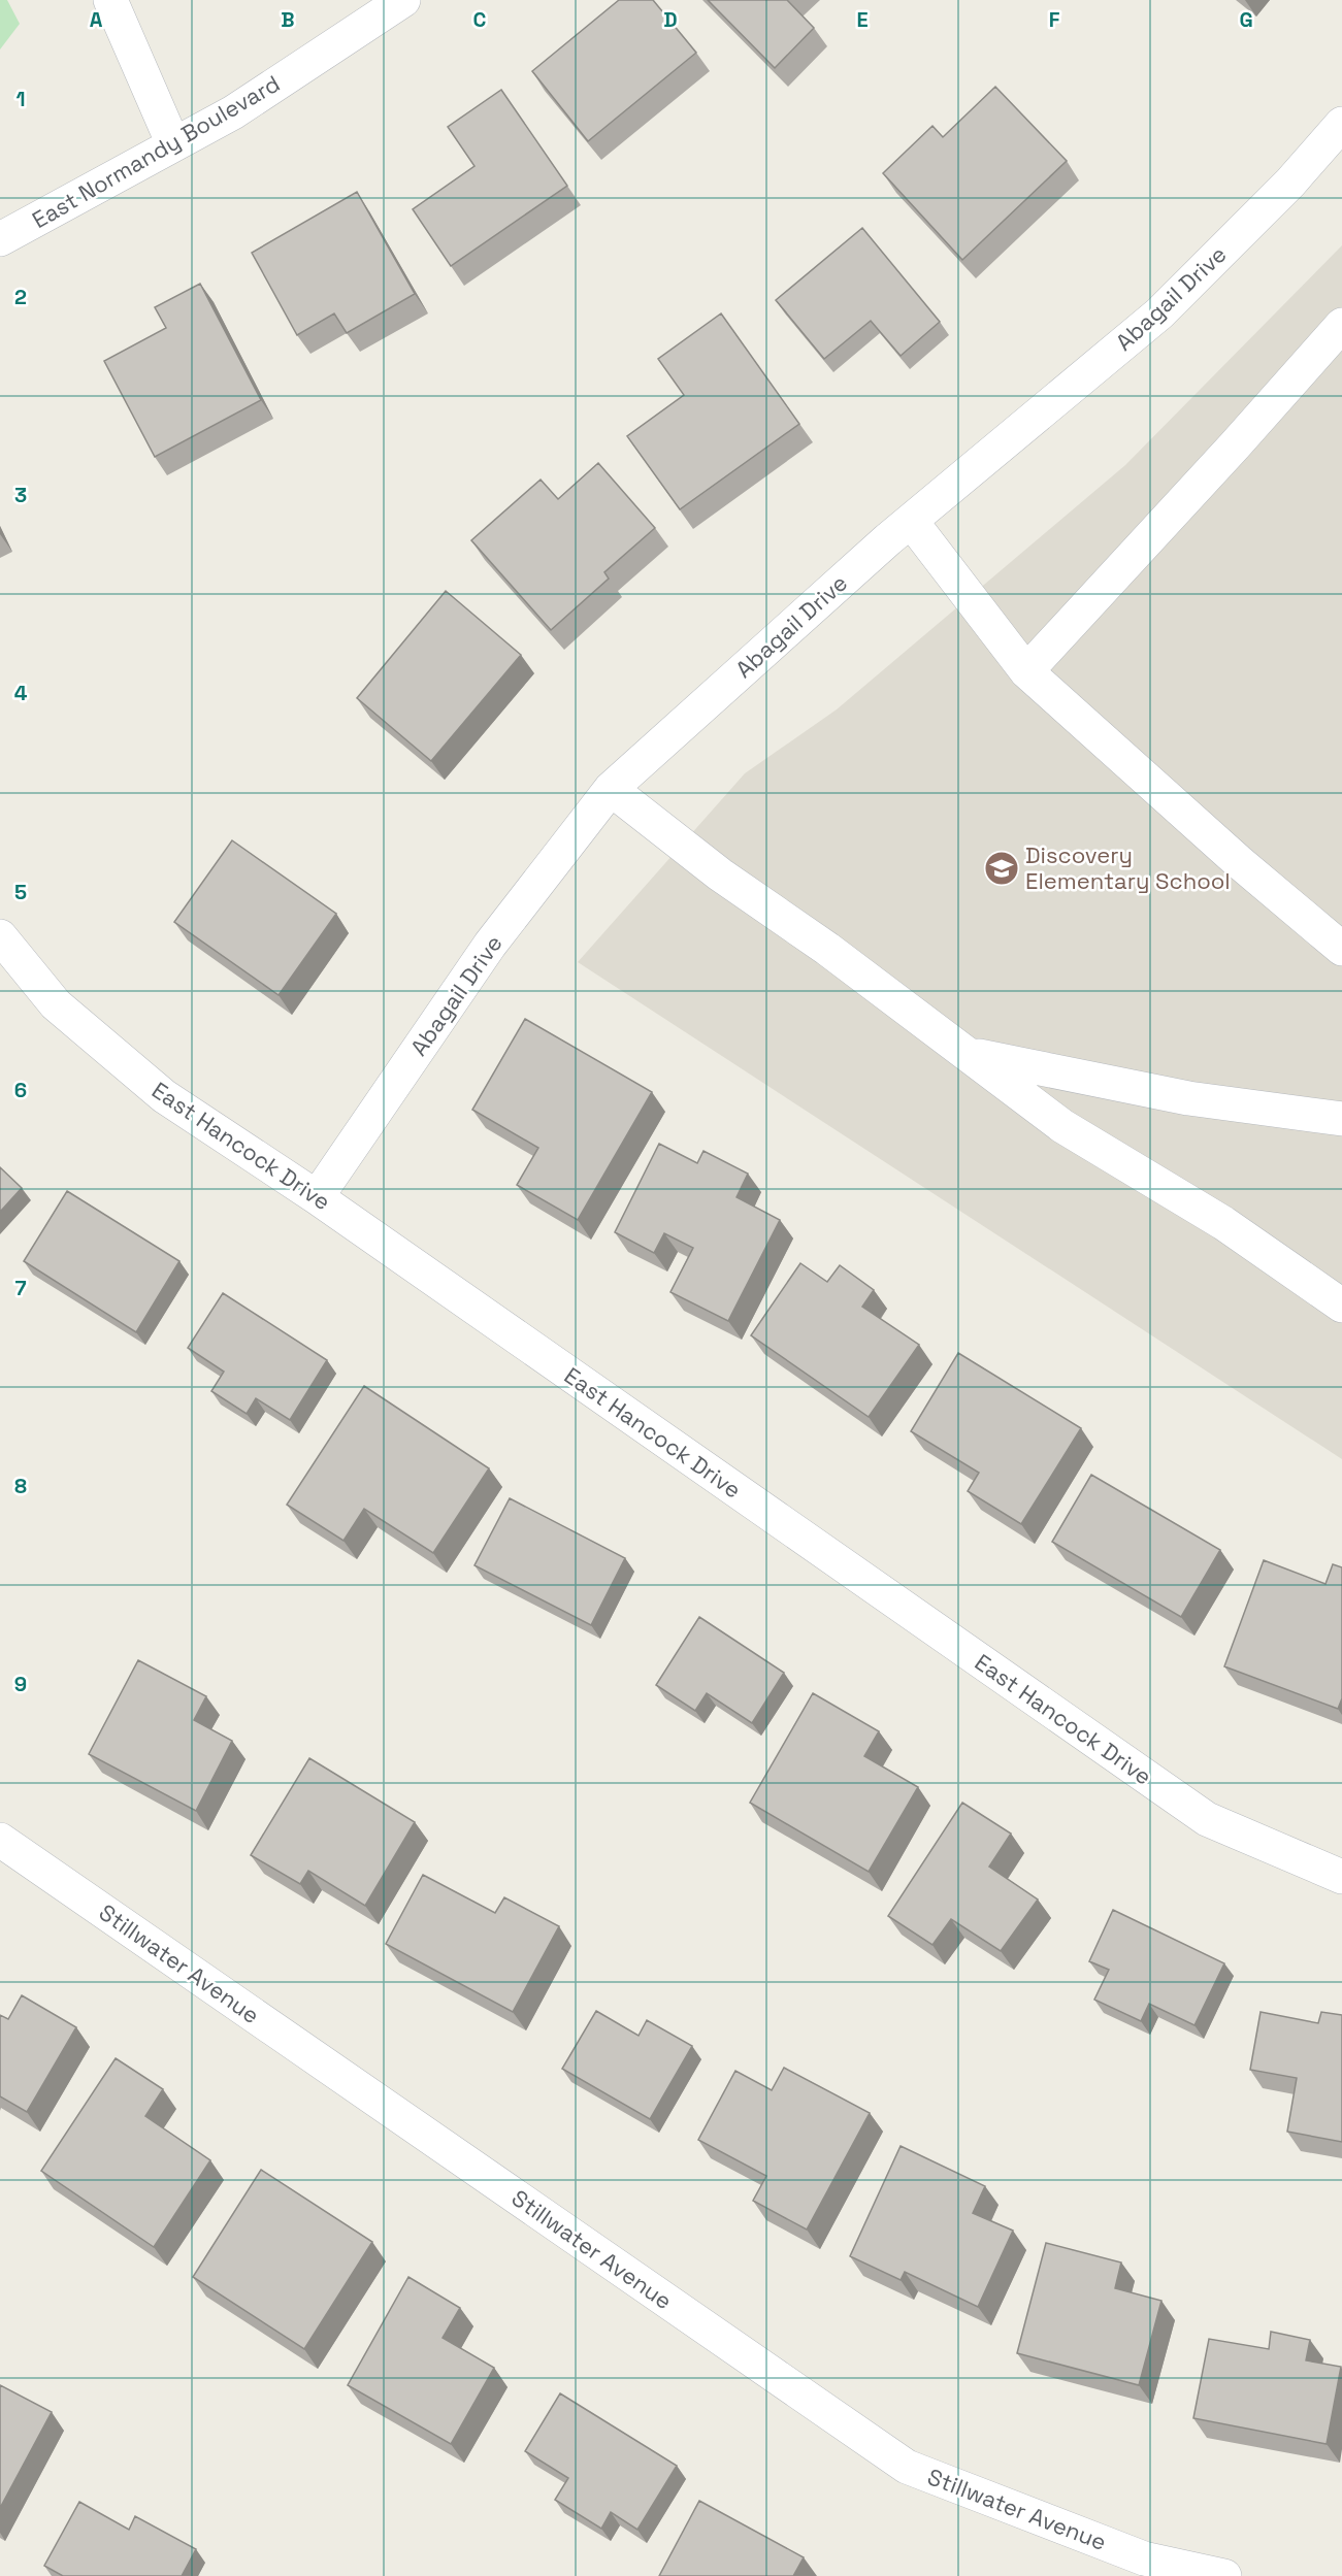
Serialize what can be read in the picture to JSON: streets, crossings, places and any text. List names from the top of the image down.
{
  "streets": {
    "street": [
      "East Normandy Boulevard",
      "Abagail Drive",
      "East Hancock Drive",
      "Stillwater Avenue"
    ]
  },
  "crossings": [
    ["Abagail Drive", "East Hancock Drive"]
  ],
  "places": {
    "school or university": ["Discovery Elementary School"]
  },
  "grid": {
    "columns": [
      "A",
      "B",
      "C",
      "D",
      "E",
      "F",
      "G"
    ],
    "rows": [
      "1",
      "2",
      "3",
      "4",
      "5",
      "6",
      "7",
      "8",
      "9"
    ]
  }
}
